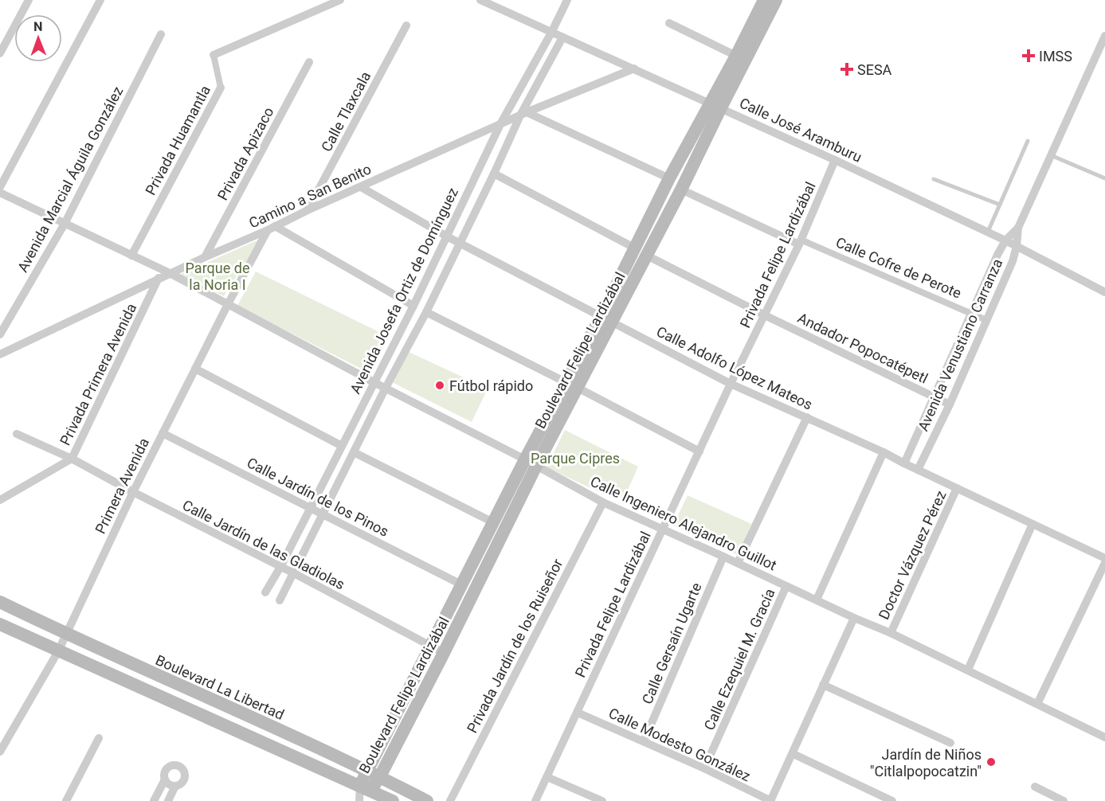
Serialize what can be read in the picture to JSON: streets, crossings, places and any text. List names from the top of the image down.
{
  "streets": {
    "main road": ["Boulevard Felipe Lardizábal", "Boulevard La Libertad"],
    "street": [
      "Calle Tlaxcala",
      "Calle José Aramburu",
      "Privada Huamantla",
      "Privada Apizaco",
      "Avenida Marcial Águila González",
      "Camino a San Benito",
      "Privada Felipe Lardizábal",
      "Calle Cofre de Perote",
      "Avenida Josefa Ortiz de Domínguez",
      "Avenida Venustiano Carranza",
      "Andador Popocatépetl",
      "Calle Adolfo López Mateos",
      "Privada Primera Avenida",
      "Primera Avenida",
      "Calle Jardín de los Pinos",
      "Calle Ingeniero Alejandro Guillot",
      "Calle Jardín de las Gladiolas",
      "Doctor Vázquez Pérez",
      "Calle Gersaín Ugarte",
      "Privada Jardín de los Ruiseñor",
      "Calle Ezequiel M. Gracía",
      "Calle Modesto González"
    ]
  },
  "crossings": [
    ["Calle Tlaxcala", "Camino a San Benito"],
    ["Calle José Aramburu", "Camino a San Benito"],
    ["Calle José Aramburu", "Privada Felipe Lardizábal"],
    ["Calle José Aramburu", "Avenida Josefa Ortiz de Domínguez"],
    ["Calle José Aramburu", "Avenida Venustiano Carranza"],
    ["Calle José Aramburu", "Boulevard Felipe Lardizábal"],
    ["Privada Huamantla", "Calle Ingeniero Alejandro Guillot"],
    ["Privada Apizaco", "Camino a San Benito"],
    ["Avenida Marcial Águila González", "Calle Ingeniero Alejandro Guillot"],
    ["Camino a San Benito", "Avenida Josefa Ortiz de Domínguez"],
    ["Camino a San Benito", "Calle Adolfo López Mateos"],
    ["Camino a San Benito", "Privada Primera Avenida"],
    ["Camino a San Benito", "Primera Avenida"],
    ["Camino a San Benito", "Calle Ingeniero Alejandro Guillot"],
    ["Privada Felipe Lardizábal", "Calle Cofre de Perote"],
    ["Privada Felipe Lardizábal", "Andador Popocatépetl"],
    ["Privada Felipe Lardizábal", "Calle Adolfo López Mateos"],
    ["Privada Felipe Lardizábal", "Calle Ingeniero Alejandro Guillot"],
    ["Privada Felipe Lardizábal", "Calle Modesto González"],
    ["Calle Cofre de Perote", "Avenida Venustiano Carranza"],
    ["Avenida Josefa Ortiz de Domínguez", "Calle Adolfo López Mateos"],
    ["Avenida Josefa Ortiz de Domínguez", "Calle Jardín de los Pinos"],
    ["Avenida Josefa Ortiz de Domínguez", "Calle Ingeniero Alejandro Guillot"],
    ["Avenida Josefa Ortiz de Domínguez", "Calle Jardín de las Gladiolas"],
    ["Avenida Venustiano Carranza", "Andador Popocatépetl"],
    ["Avenida Venustiano Carranza", "Calle Adolfo López Mateos"],
    ["Andador Popocatépetl", "Boulevard Felipe Lardizábal"],
    ["Boulevard Felipe Lardizábal", "Calle Adolfo López Mateos"],
    ["Boulevard Felipe Lardizábal", "Calle Jardín de los Pinos"],
    ["Boulevard Felipe Lardizábal", "Calle Ingeniero Alejandro Guillot"],
    ["Boulevard Felipe Lardizábal", "Calle Jardín de las Gladiolas"],
    ["Boulevard Felipe Lardizábal", "Boulevard La Libertad"],
    ["Calle Adolfo López Mateos", "Doctor Vázquez Pérez"],
    ["Privada Primera Avenida", "Calle Jardín de las Gladiolas"],
    ["Primera Avenida", "Calle Jardín de los Pinos"],
    ["Primera Avenida", "Calle Ingeniero Alejandro Guillot"],
    ["Primera Avenida", "Calle Jardín de las Gladiolas"],
    ["Primera Avenida", "Boulevard La Libertad"],
    ["Calle Ingeniero Alejandro Guillot", "Doctor Vázquez Pérez"],
    ["Calle Ingeniero Alejandro Guillot", "Calle Gersaín Ugarte"],
    ["Calle Ingeniero Alejandro Guillot", "Privada Jardín de los Ruiseñor"],
    ["Calle Ingeniero Alejandro Guillot", "Calle Ezequiel M. Gracía"],
    ["Calle Gersaín Ugarte", "Calle Modesto González"],
    ["Calle Ezequiel M. Gracía", "Calle Modesto González"]
  ],
  "parks": ["Parque de la Noria I", "Parque Cipres"],
  "places": {
    "health": ["IMSS", "SESA"],
    "other": ["Fútbol rápido", "Jardín de Niños \"Citlalpopocatzin\""]
  },
  "north": "top"
}
